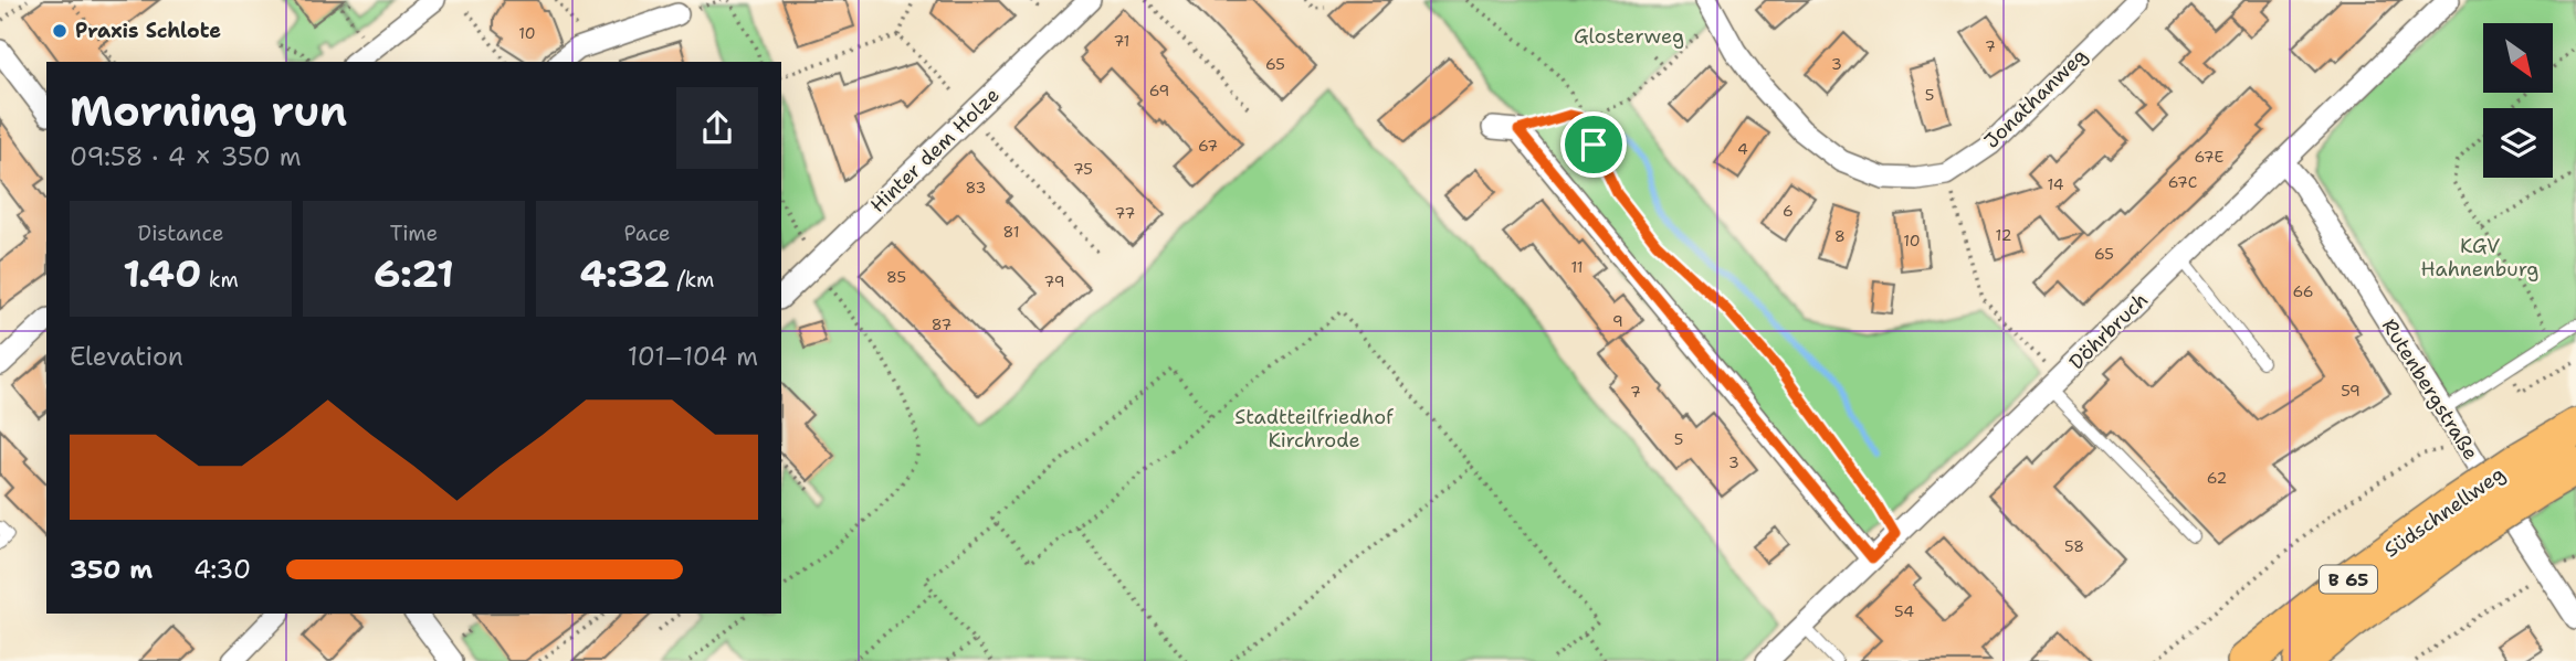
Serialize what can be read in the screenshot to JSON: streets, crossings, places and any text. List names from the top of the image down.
{
  "streets": {
    "highway": ["Südschnellweg", "B 65"],
    "street": [
      "Jonathanweg",
      "Hinter dem Holze",
      "Döhrbruch",
      "Rutenbergstraße"
    ]
  },
  "crossings": [
    ["Döhrbruch", "Rutenbergstraße"]
  ],
  "parks": ["Glosterweg", "KGV Hahnenburg", "Stadtteilfriedhof Kirchrode"],
  "places": ["Praxis Schlote"],
  "house_numbers": [
    "10",
    "71",
    "7",
    "65",
    "3",
    "69",
    "5",
    "67",
    "4",
    "67E",
    "75",
    "67C",
    "14",
    "83",
    "6",
    "77",
    "81",
    "12",
    "8",
    "10",
    "65",
    "11",
    "85",
    "79",
    "66",
    "9",
    "87",
    "59",
    "7",
    "5",
    "3",
    "62",
    "58",
    "54"
  ],
  "north": "bottom right",
  "page": {
    "heading": ["Morning run", "09:58 · 4 × 350 m"],
    "stats": [
      ["Distance", "1.40 km"],
      ["Time", "6:21"],
      ["Pace", "4:32 /km"]
    ],
    "chart": ["Elevation", "101–104 m"],
    "list": [
      {
        "name": "350 m",
        "note": "4:30"
      }
    ]
  }
}
